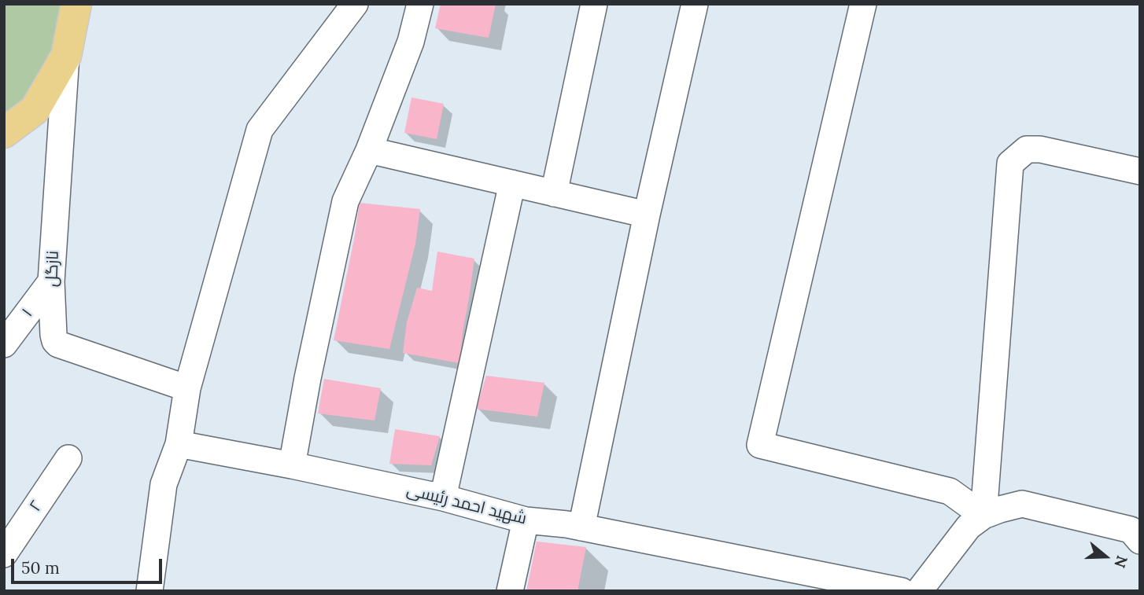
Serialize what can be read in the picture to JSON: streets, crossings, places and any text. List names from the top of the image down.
{
  "streets": {
    "street": [
      "نازگل",
      "۱",
      "شهید احمد رئیسی",
      "۲"
    ]
  },
  "crossings": [
    ["نازگل", "۱"]
  ],
  "scale_bar": "50 m",
  "north": "right"
}
